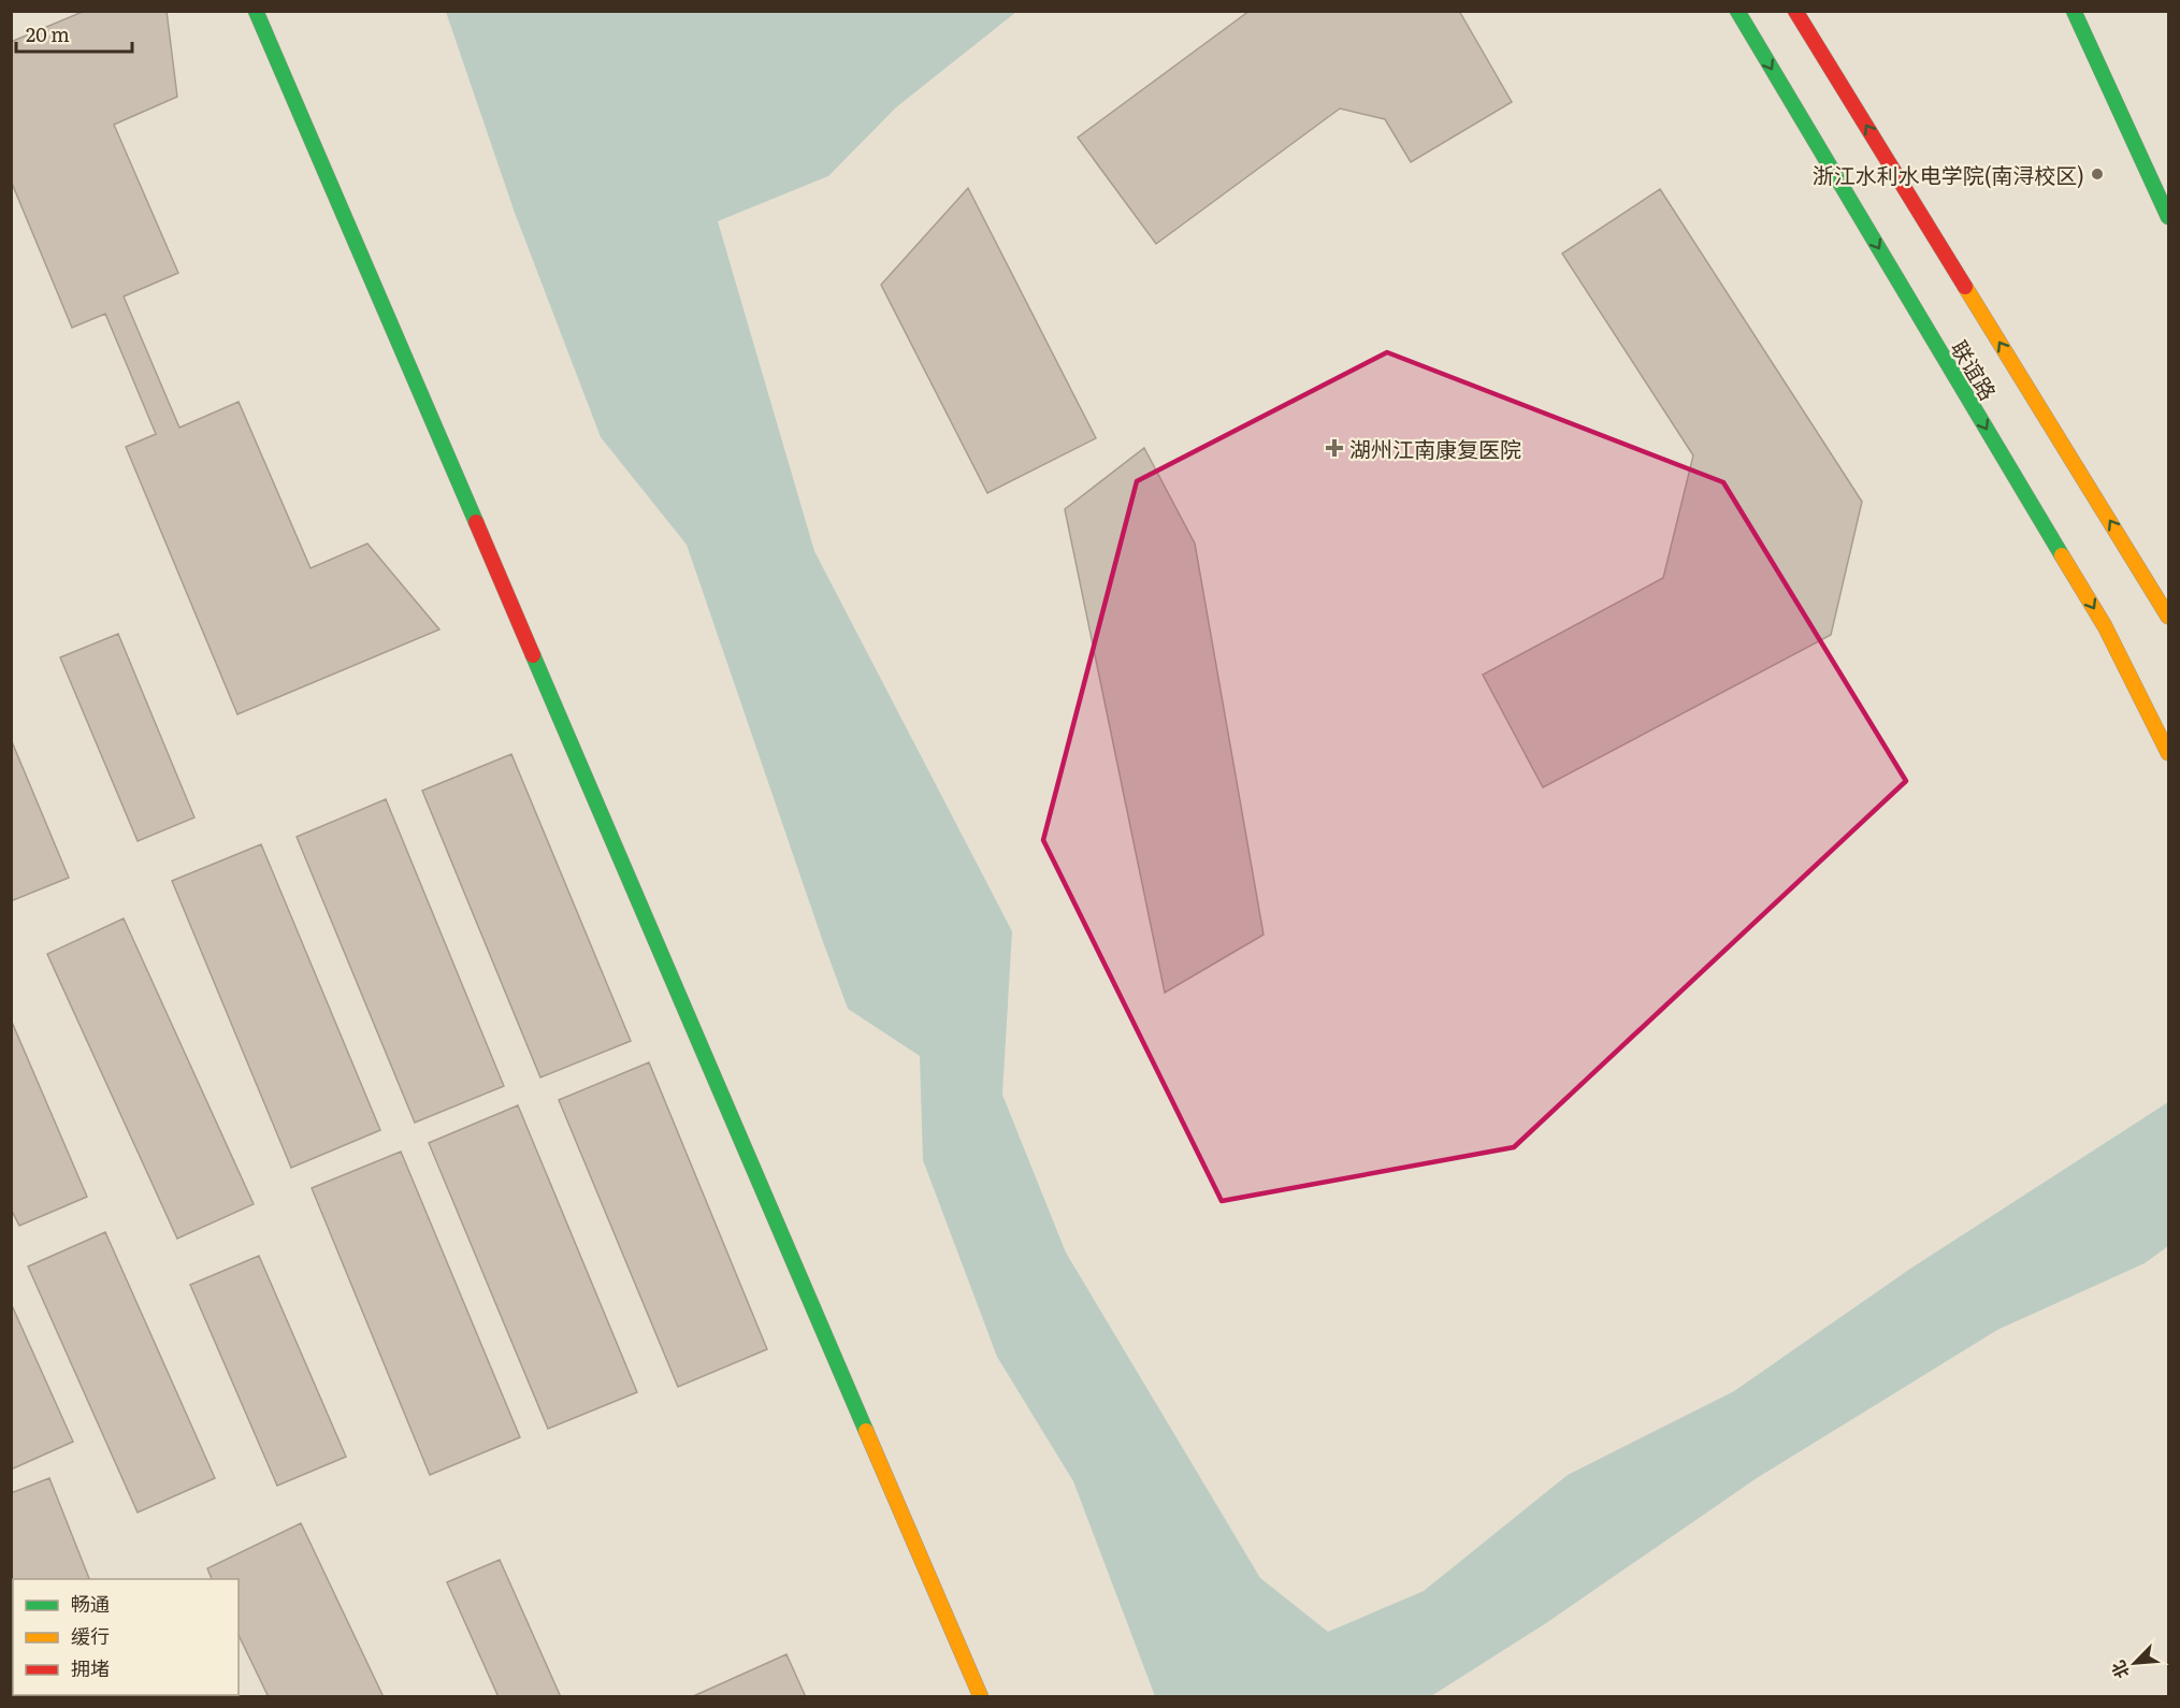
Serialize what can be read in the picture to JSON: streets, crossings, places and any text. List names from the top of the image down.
{
  "streets": {
    "street": ["联谊路"]
  },
  "places": {
    "other": ["浙江水利水电学院(南浔校区)"],
    "health": ["湖州江南康复医院"]
  },
  "legend": ["畅通", "缓行", "拥堵"],
  "scale_bar": "20 m",
  "north": "bottom left"
}
